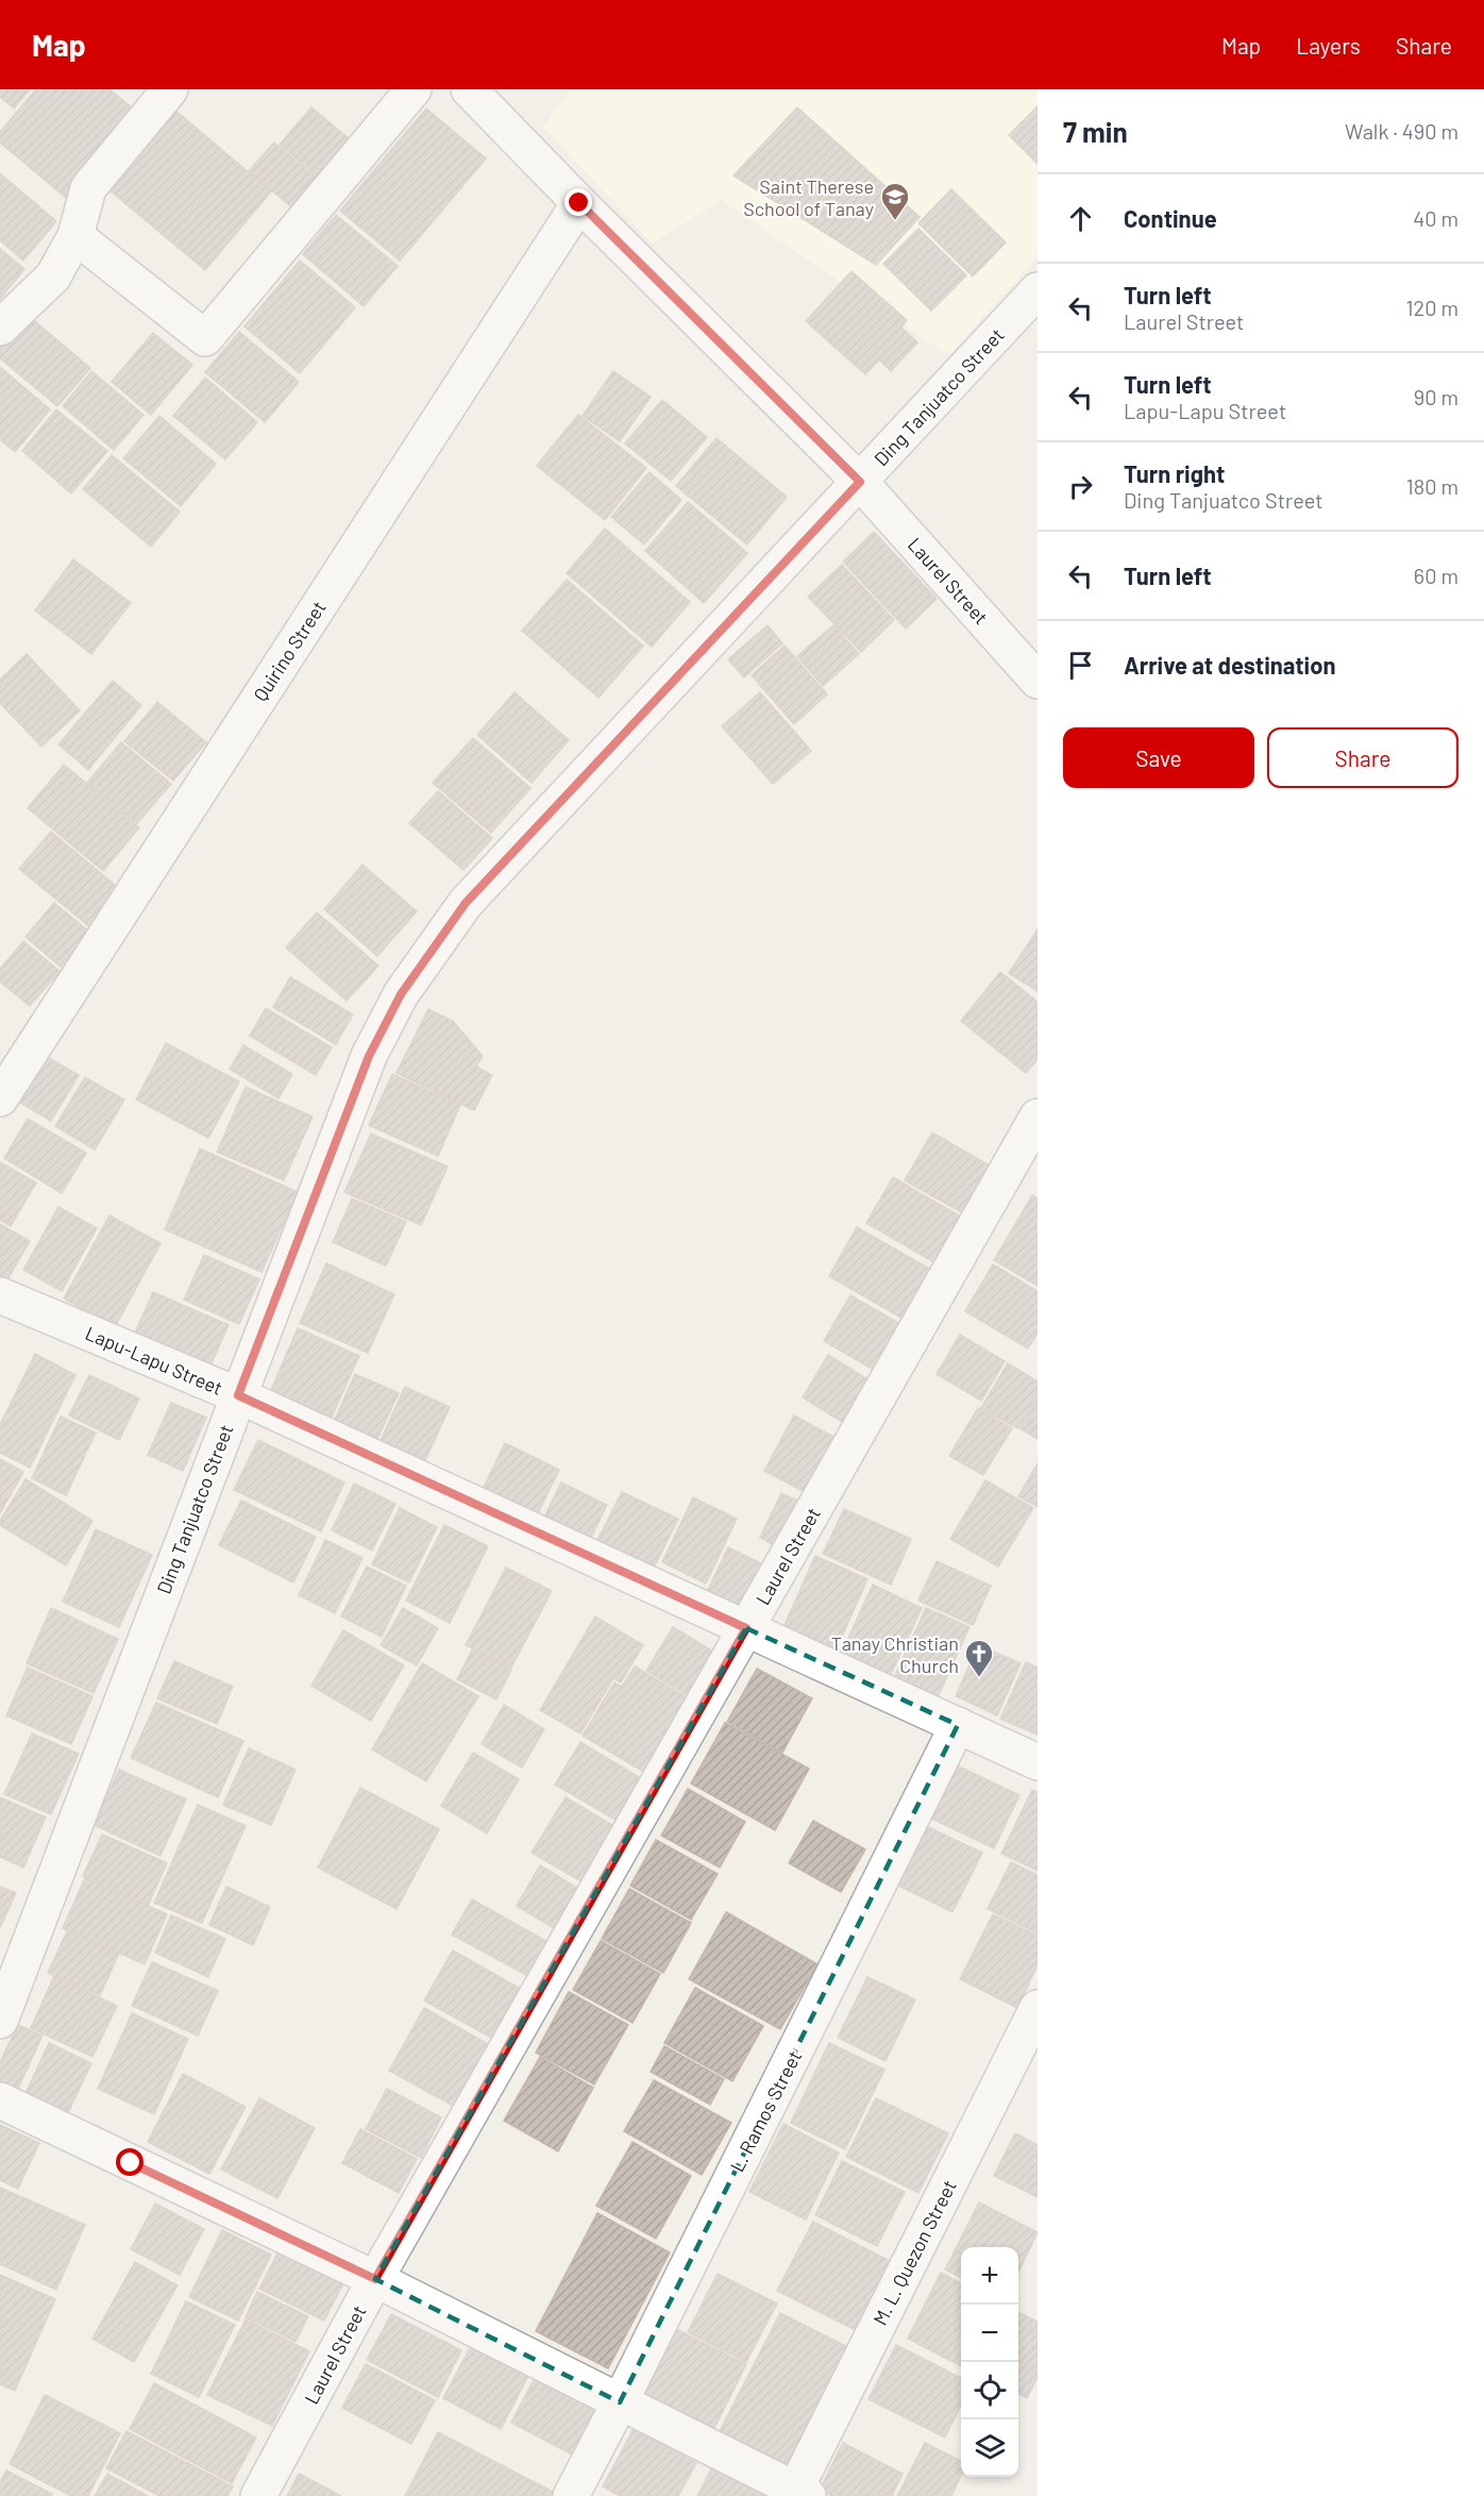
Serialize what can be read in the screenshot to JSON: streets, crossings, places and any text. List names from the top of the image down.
{
  "streets": {
    "street": [
      "Ding Tanjuatco Street",
      "Laurel Street",
      "Quirino Street",
      "Lapu-Lapu Street",
      "L. Ramos Street",
      "M. L. Quezon Street"
    ]
  },
  "crossings": [
    ["Ding Tanjuatco Street", "Laurel Street"],
    ["Ding Tanjuatco Street", "Lapu-Lapu Street"],
    ["Laurel Street", "Quirino Street"],
    ["Laurel Street", "Lapu-Lapu Street"],
    ["Lapu-Lapu Street", "L. Ramos Street"]
  ],
  "places": {
    "school or university": ["Saint Therese School of Tanay"],
    "church": ["Tanay Christian Church"]
  },
  "page": {
    "header": "Map",
    "nav": ["Map", "Layers", "Share"],
    "heading": ["7 min", "Walk · 490 m"],
    "list": [
      ["Continue", "40 m"],
      ["Turn left", "Laurel Street", "120 m"],
      ["Turn left", "Lapu-Lapu Street", "90 m"],
      ["Turn right", "Ding Tanjuatco Street", "180 m"],
      ["Turn left", "60 m"],
      "Arrive at destination"
    ],
    "buttons": ["Save", "Share"],
    "map_buttons": ["+", "−"]
  }
}
